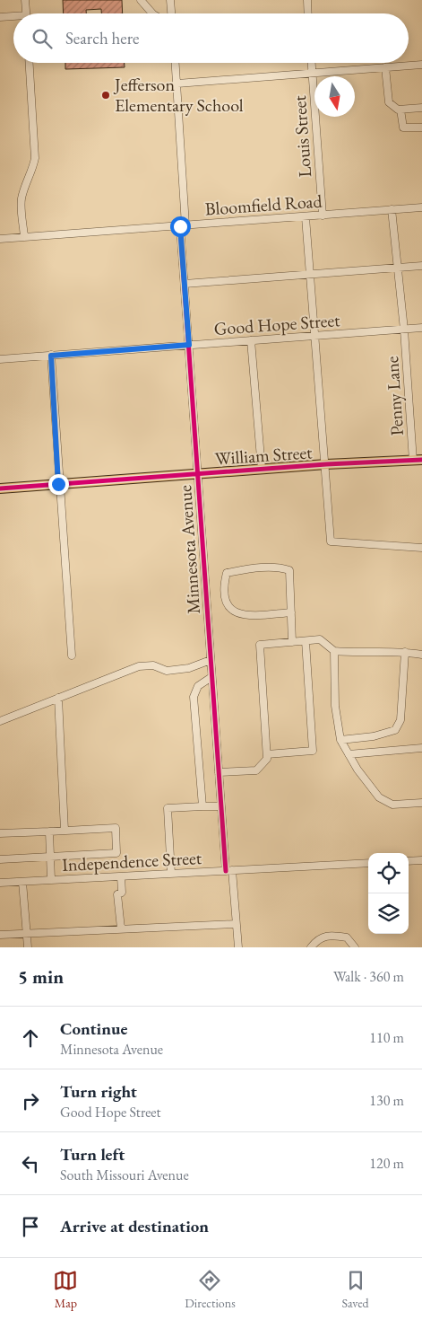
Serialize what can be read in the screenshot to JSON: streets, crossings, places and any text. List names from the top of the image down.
{
  "streets": {
    "main road": ["William Street"],
    "street": [
      "Louis Street",
      "Bloomfield Road",
      "Good Hope Street",
      "Penny Lane",
      "Minnesota Avenue",
      "Independence Street"
    ]
  },
  "crossings": [
    ["Louis Street", "Bloomfield Road"],
    ["Bloomfield Road", "Penny Lane"],
    ["Bloomfield Road", "Minnesota Avenue"],
    ["Good Hope Street", "Penny Lane"],
    ["Good Hope Street", "Minnesota Avenue"],
    ["Penny Lane", "William Street"],
    ["William Street", "Minnesota Avenue"],
    ["Minnesota Avenue", "Independence Street"]
  ],
  "places": ["Jefferson Elementary School"],
  "north": "bottom",
  "page": {
    "search": "Search here",
    "heading": ["5 min", "Walk · 360 m"],
    "list": [
      ["Continue", "Minnesota Avenue", "110 m"],
      ["Turn right", "Good Hope Street", "130 m"],
      ["Turn left", "South Missouri Avenue", "120 m"],
      "Arrive at destination"
    ],
    "nav": ["Map", "Directions", "Saved"]
  }
}
